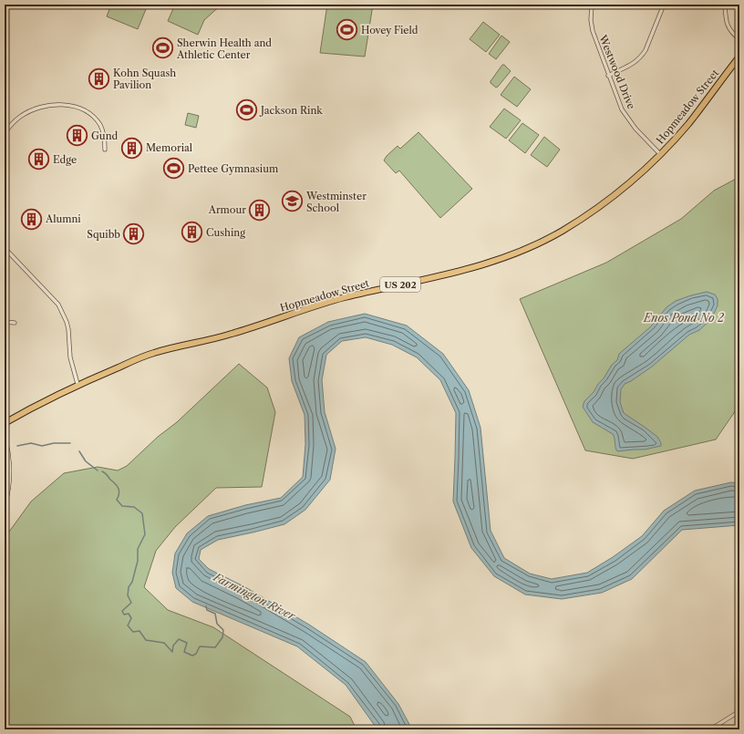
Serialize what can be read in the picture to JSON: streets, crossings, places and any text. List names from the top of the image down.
{
  "streets": {
    "highway": ["Hopmeadow Street", "US 202"],
    "street": ["Westwood Drive"]
  },
  "crossings": [
    ["Westwood Drive", "Hopmeadow Street"]
  ],
  "water": ["Enos Pond No 2", "Farmington River"],
  "places": {
    "sports": [
      "Hovey Field",
      "Sherwin Health and Athletic Center",
      "Jackson Rink",
      "Pettee Gymnasium"
    ],
    "building": [
      "Kohn Squash Pavilion",
      "Gund",
      "Memorial",
      "Edge",
      "Armour",
      "Alumni",
      "Cushing",
      "Squibb"
    ],
    "school or university": ["Westminster School"]
  }
}
